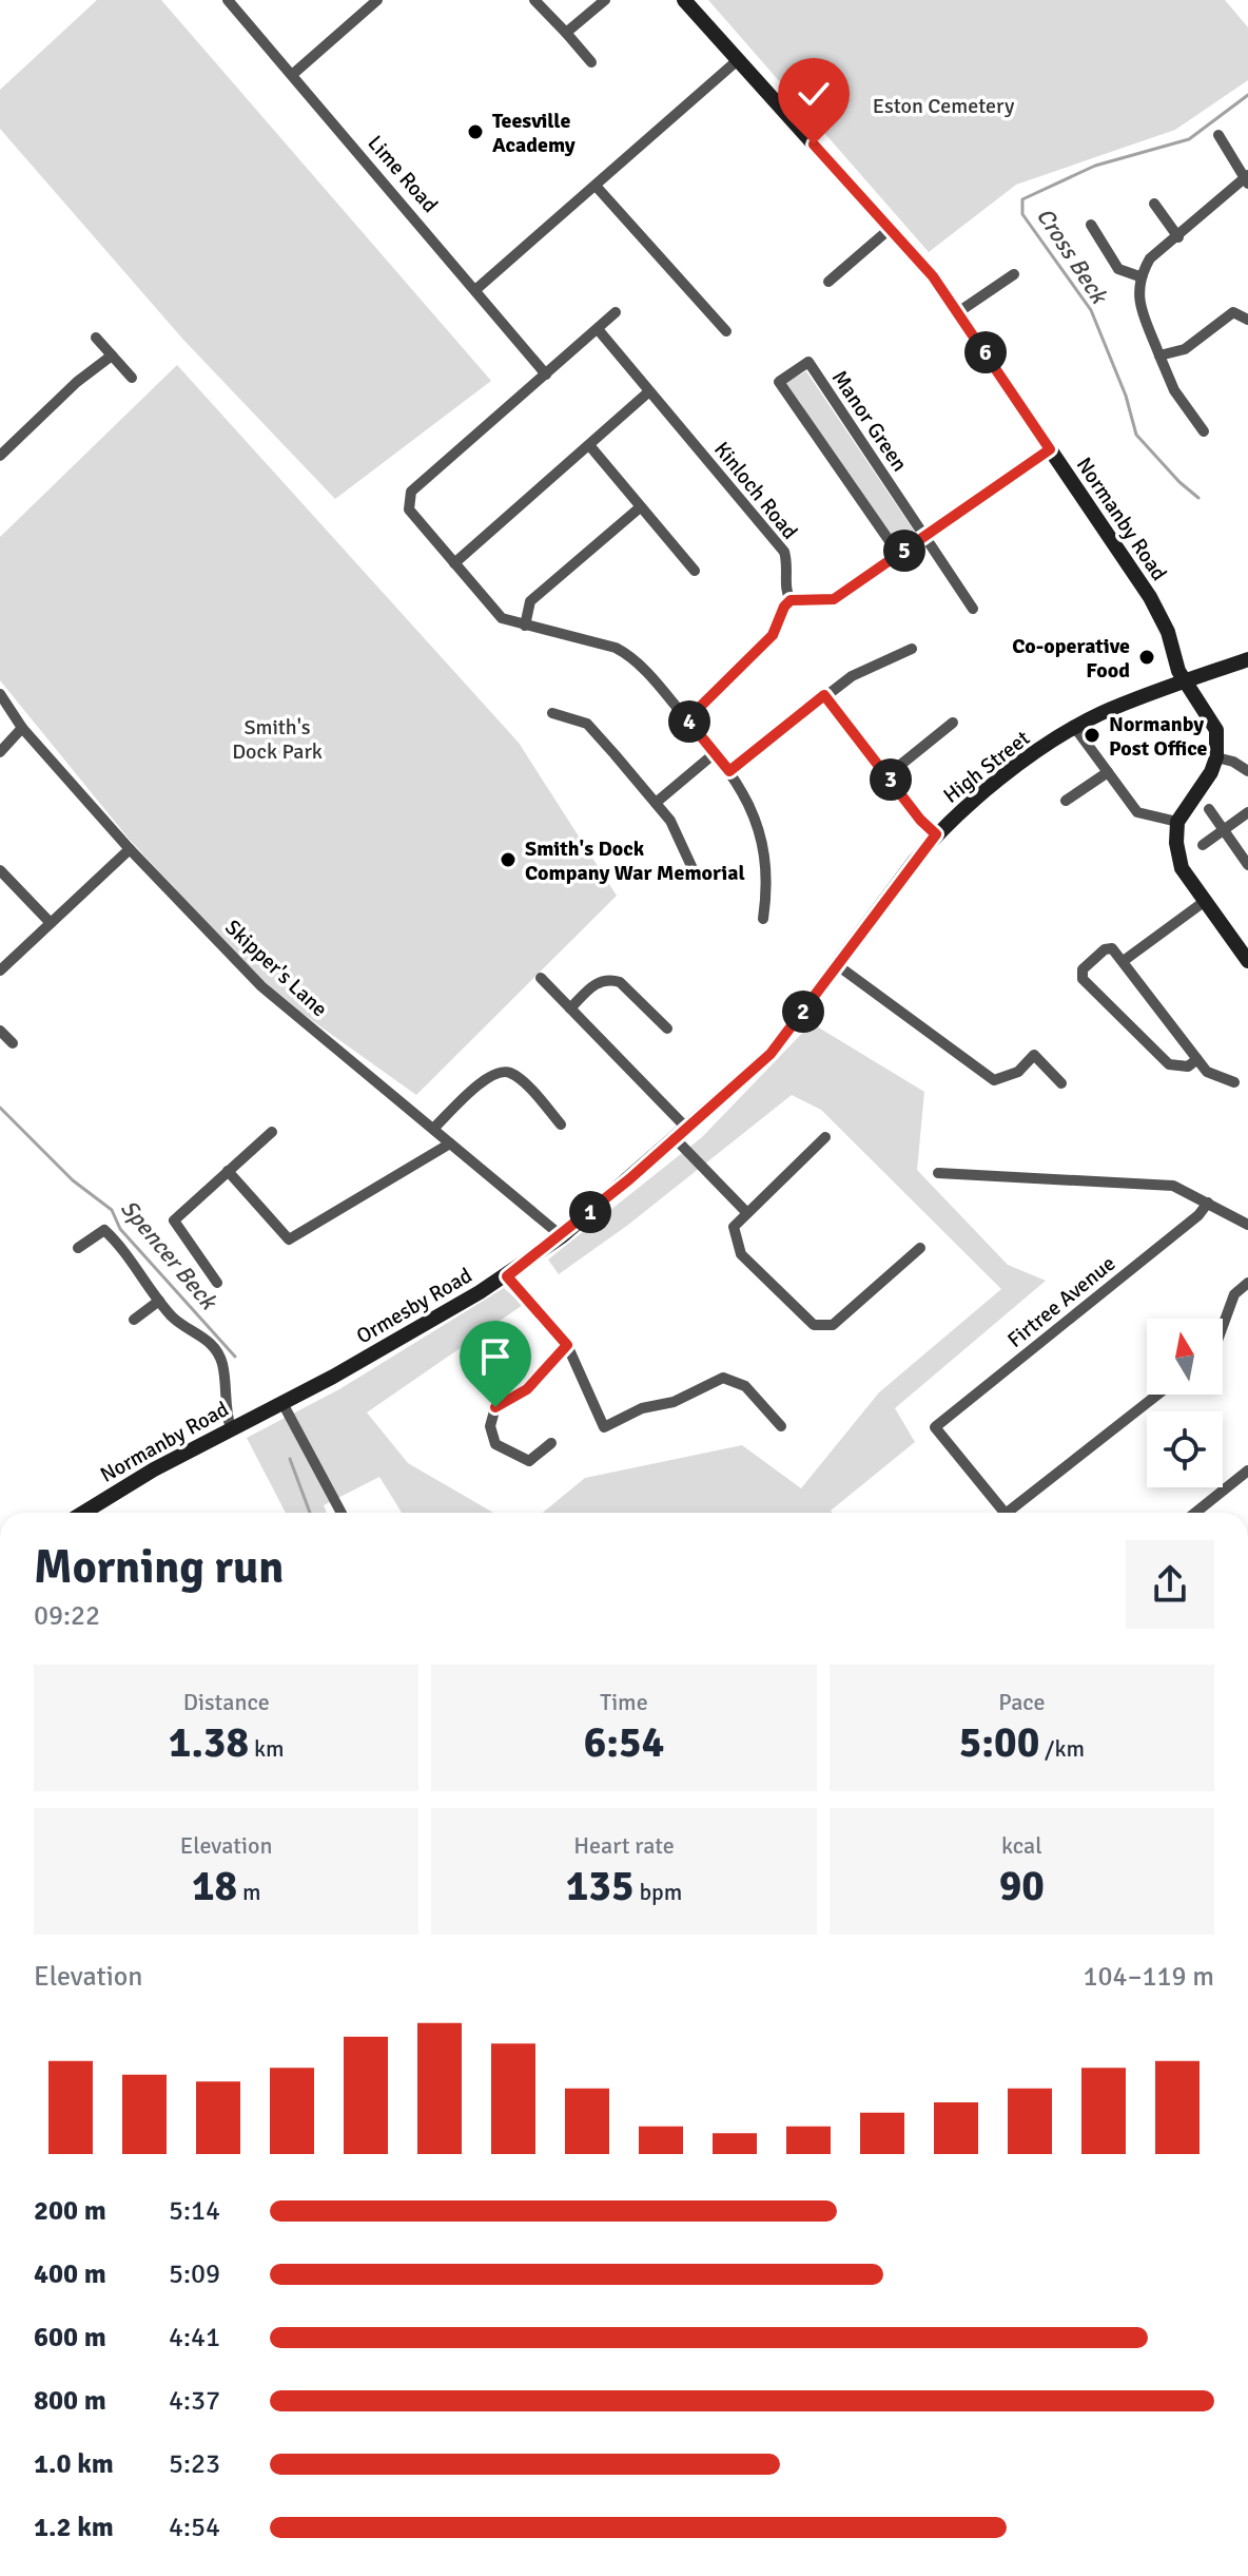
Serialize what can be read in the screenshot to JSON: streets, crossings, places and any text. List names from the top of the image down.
{
  "streets": {
    "main road": ["Normanby Road", "High Street", "Ormesby Road"],
    "street": [
      "Lime Road",
      "Manor Green",
      "Kinloch Road",
      "Skipper's Lane",
      "Firtree Avenue"
    ]
  },
  "crossings": [
    ["Normanby Road", "High Street"],
    ["Normanby Road", "Ormesby Road"],
    ["High Street", "Ormesby Road"],
    ["Skipper's Lane", "Ormesby Road"]
  ],
  "water": ["Cross Beck", "Spencer Beck"],
  "parks": ["Eston Cemetery", "Smith's Dock Park"],
  "places": [
    "Teesville Academy",
    "Co-operative Food",
    "Normanby Post Office",
    "Smith's Dock Company War Memorial"
  ],
  "north": "top",
  "page": {
    "pins": [
      "6",
      "5",
      "4",
      "3",
      "2",
      "1"
    ],
    "heading": ["Morning run", "09:22"],
    "stats": [
      ["Distance", "1.38 km"],
      ["Time", "6:54"],
      ["Pace", "5:00 /km"],
      ["Elevation", "18 m"],
      ["Heart rate", "135 bpm"],
      ["kcal", "90"]
    ],
    "chart": ["Elevation", "104–119 m"],
    "list": [
      {
        "name": "200 m",
        "note": "5:14"
      },
      {
        "name": "400 m",
        "note": "5:09"
      },
      {
        "name": "600 m",
        "note": "4:41"
      },
      {
        "name": "800 m",
        "note": "4:37"
      },
      {
        "name": "1.0 km",
        "note": "5:23"
      },
      {
        "name": "1.2 km",
        "note": "4:54"
      }
    ]
  }
}
